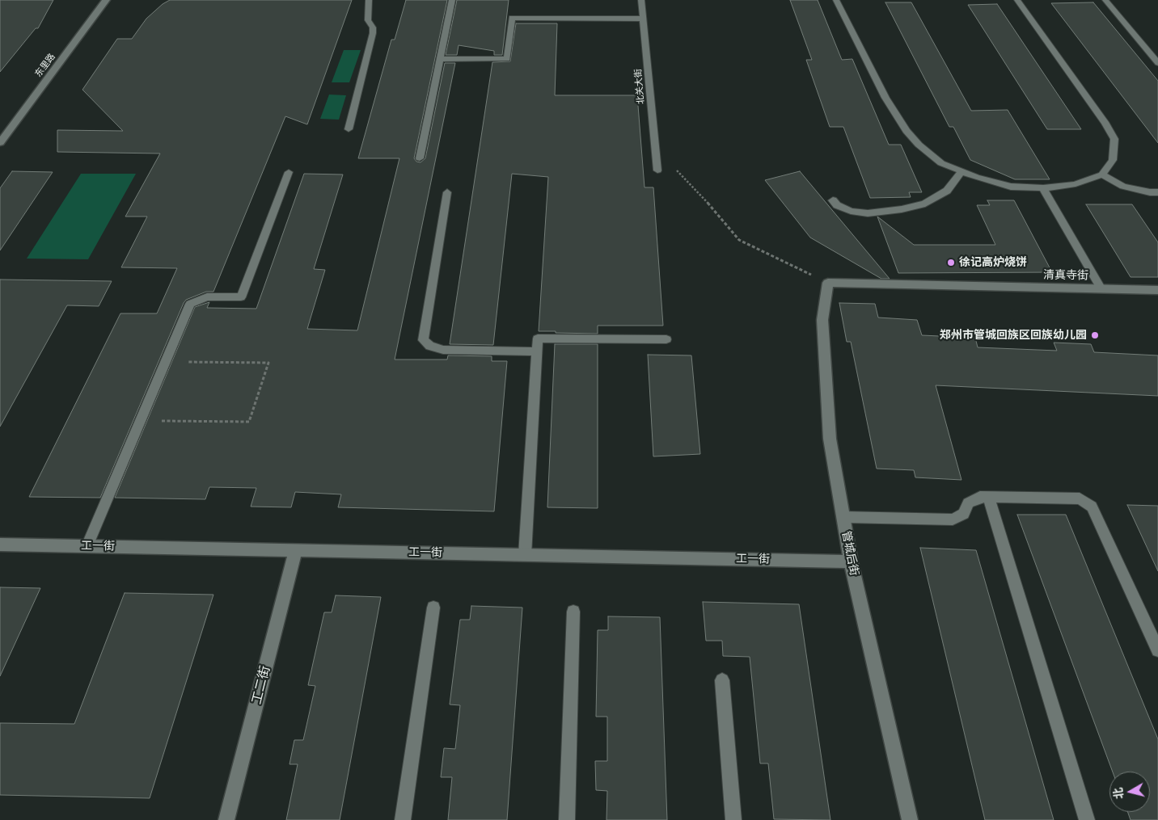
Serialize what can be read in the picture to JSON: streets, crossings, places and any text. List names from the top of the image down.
{
  "streets": {
    "street": [
      "东里路",
      "清真寺街",
      "工一街",
      "管城后街",
      "工二街"
    ],
    "lane": ["北关大街"]
  },
  "crossings": [
    ["清真寺街", "管城后街"],
    ["工一街", "管城后街"],
    ["工一街", "工二街"]
  ],
  "places": ["徐记高炉烧饼", "郑州市管城回族区回族幼儿园"],
  "north": "left"
}
